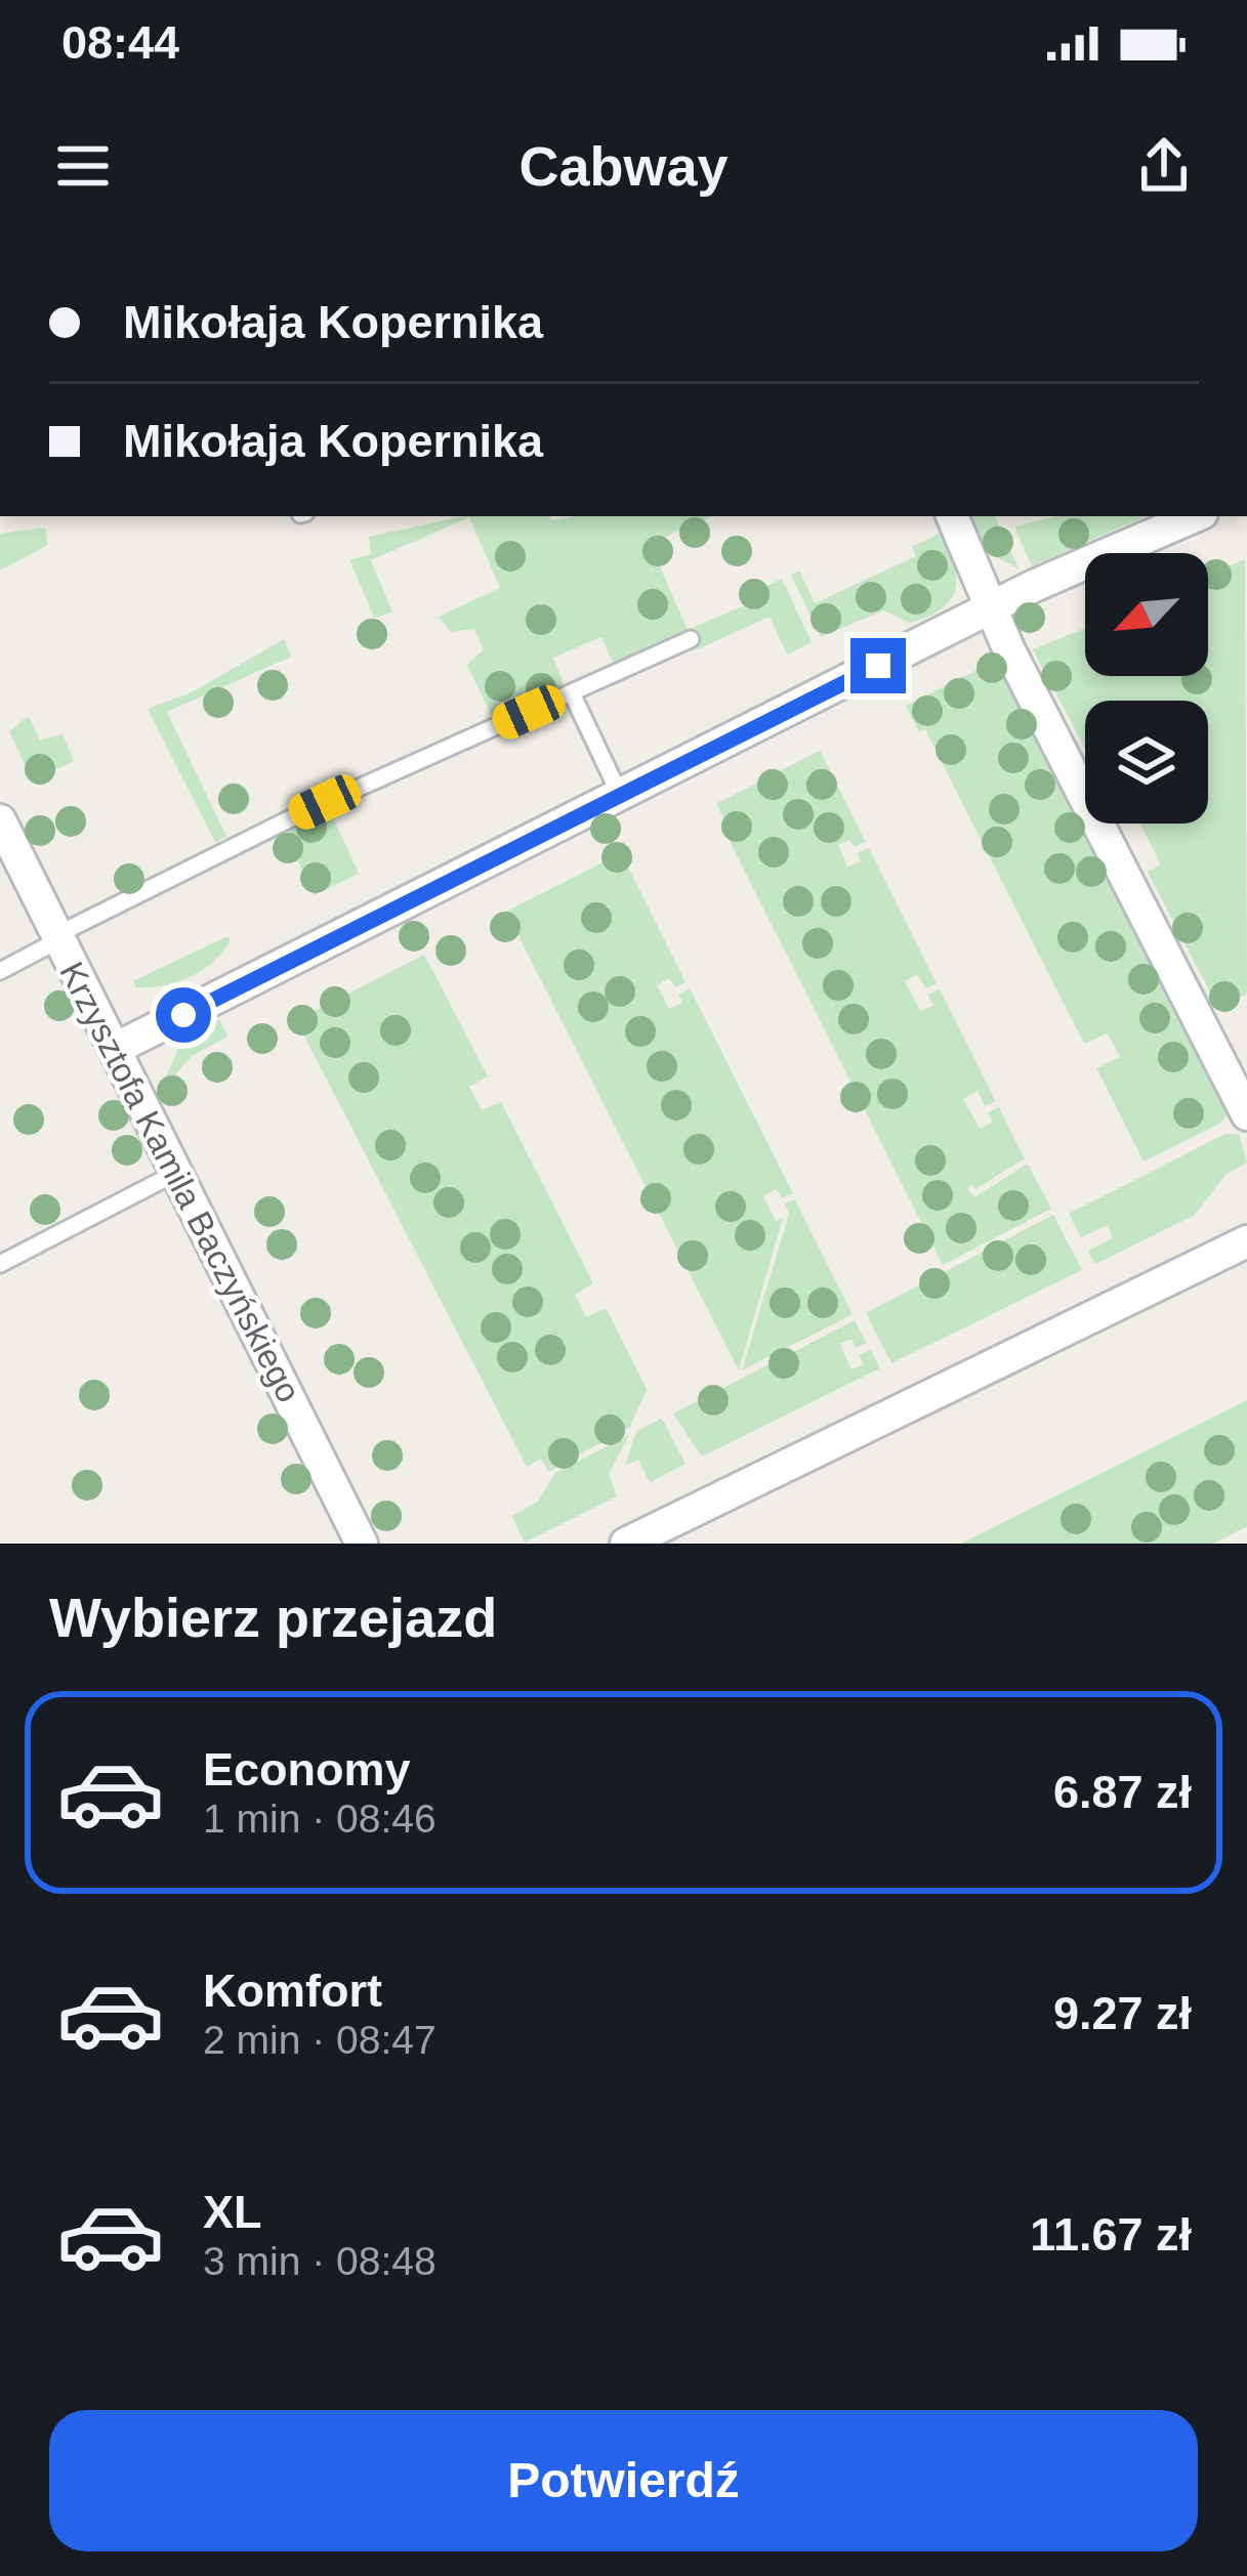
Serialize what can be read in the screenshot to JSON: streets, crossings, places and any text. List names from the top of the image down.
{
  "streets": {
    "street": ["Krzysztofa Kamila Baczyńskiego"]
  },
  "north": "bottom left",
  "page": {
    "status": "08:44",
    "header": "Cabway",
    "banner": ["Mikołaja Kopernika", "Mikołaja Kopernika"],
    "heading": "Wybierz przejazd",
    "list": [
      {
        "name": "Economy",
        "note": "1 min · 08:46",
        "value": "6.87 zł"
      },
      {
        "name": "Komfort",
        "note": "2 min · 08:47",
        "value": "9.27 zł"
      },
      {
        "name": "XL",
        "note": "3 min · 08:48",
        "value": "11.67 zł"
      }
    ],
    "buttons": "Potwierdź"
  }
}
